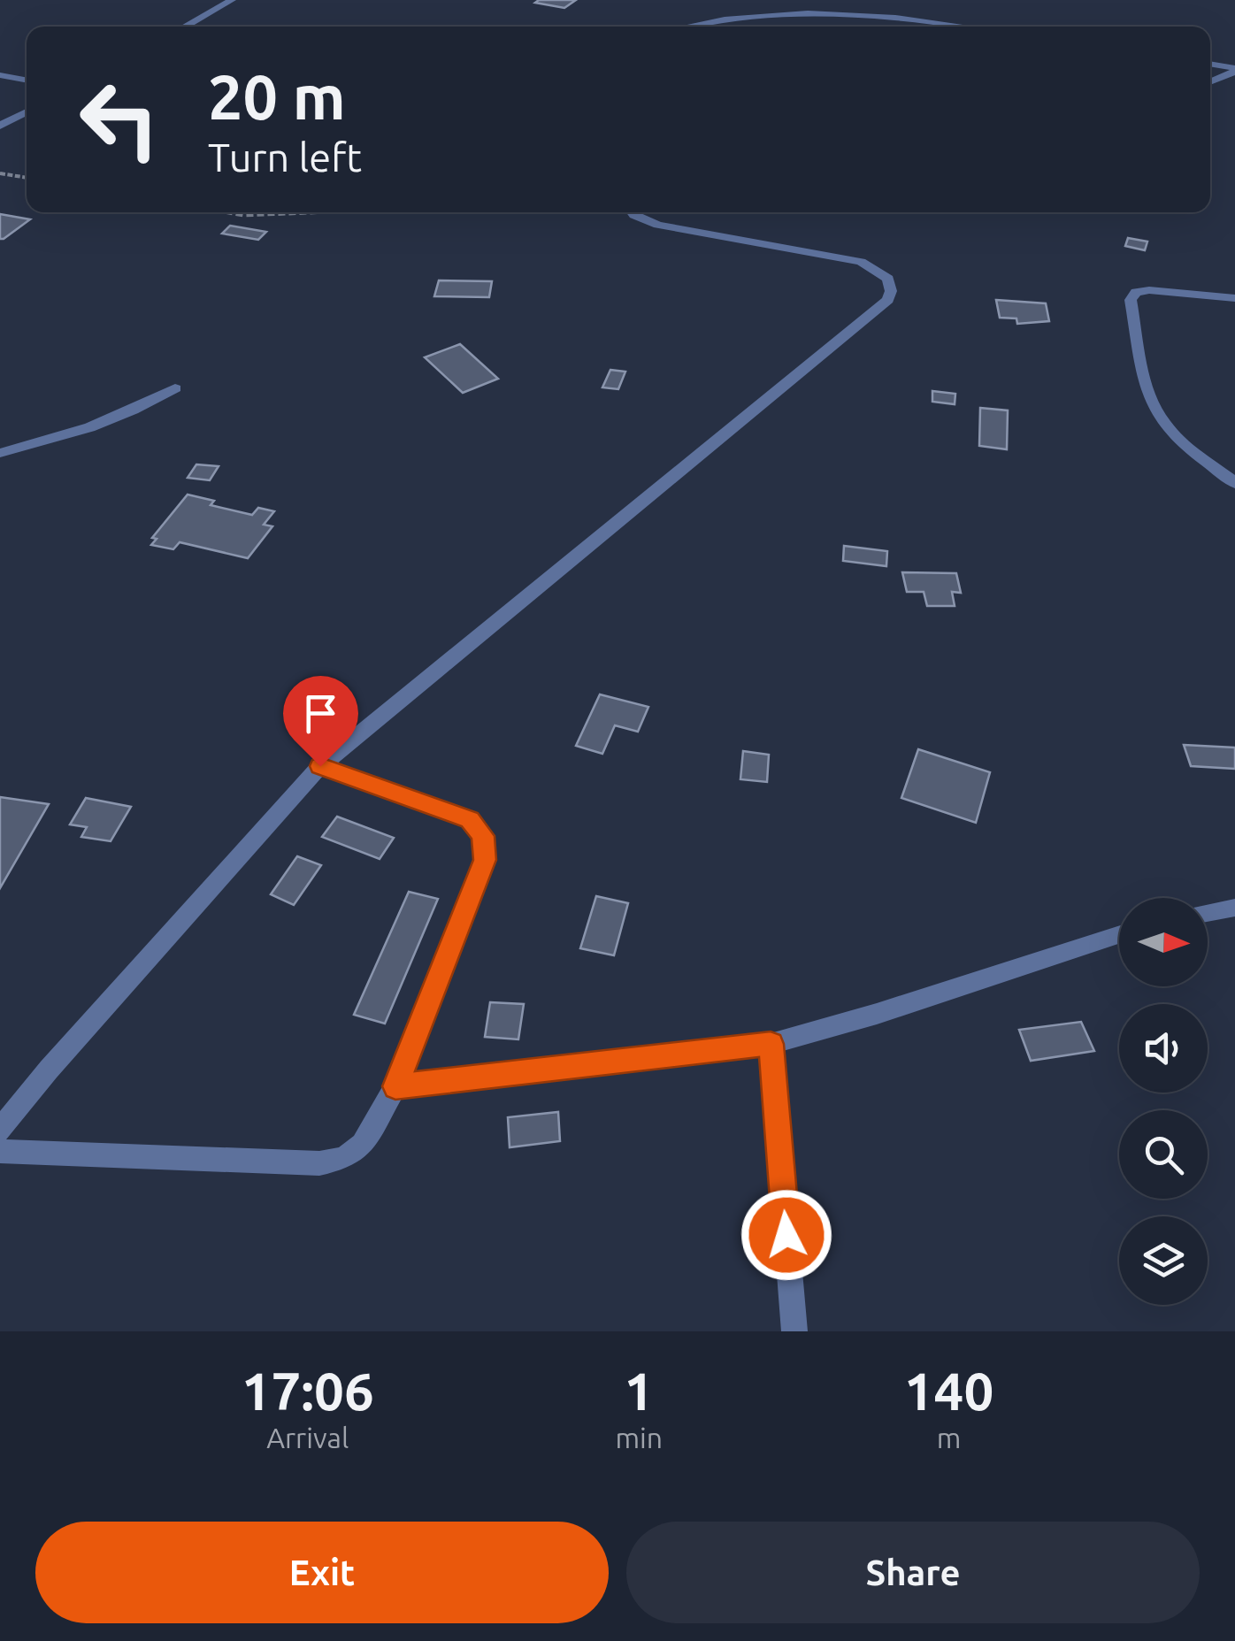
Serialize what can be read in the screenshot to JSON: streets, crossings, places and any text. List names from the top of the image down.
{
  "north": "right",
  "page": {
    "turn": ["20 m", "Turn left"],
    "eta": [
      "17:06",
      "Arrival",
      "1",
      "min",
      "140",
      "m"
    ],
    "buttons": ["Exit", "Share"]
  }
}
